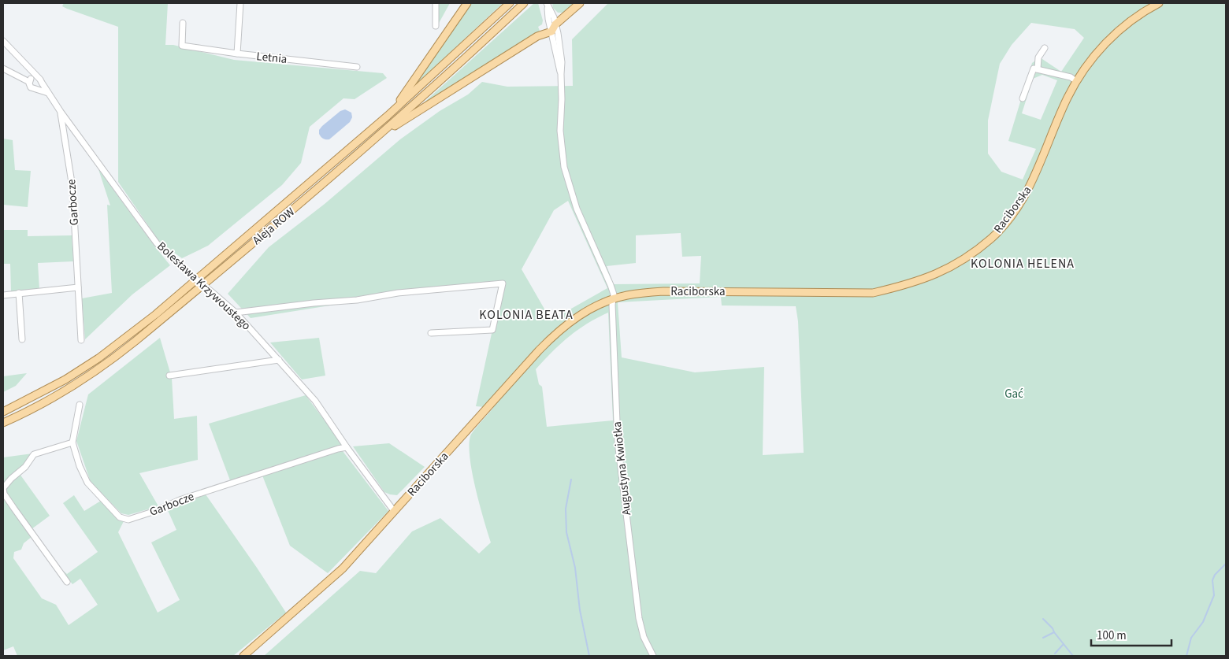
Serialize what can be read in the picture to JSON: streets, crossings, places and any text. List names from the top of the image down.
{
  "streets": {
    "main road": ["Raciborska", "Aleja ROW"],
    "street": [
      "Letnia",
      "Garbocze",
      "Bolesława Krzywoustego",
      "Augustyna Kwiotka"
    ]
  },
  "crossings": [
    ["Garbocze", "Bolesława Krzywoustego"],
    ["Raciborska", "Bolesława Krzywoustego"],
    ["Raciborska", "Augustyna Kwiotka"]
  ],
  "districts": ["KOLONIA HELENA", "KOLONIA BEATA"],
  "parks": ["Gać"],
  "scale_bar": "100 m"
}
